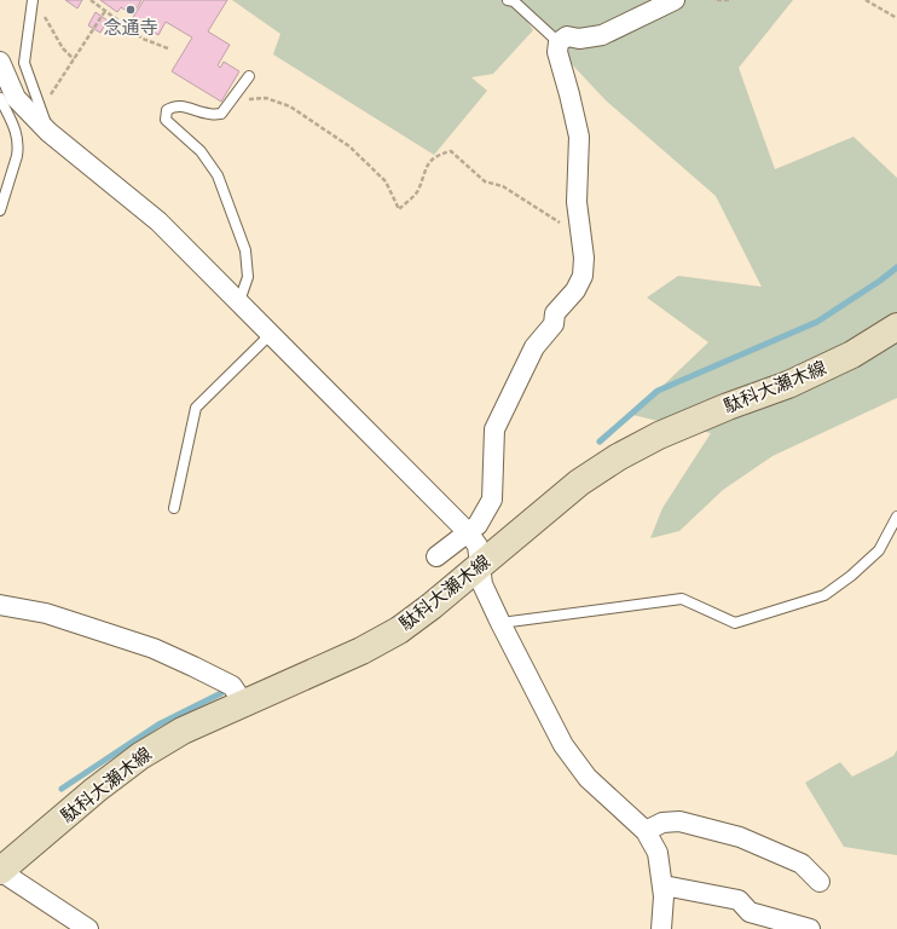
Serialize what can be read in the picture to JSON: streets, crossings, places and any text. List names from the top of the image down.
{
  "streets": {
    "main road": ["駄科大瀬木線"]
  },
  "places": ["念通寺"]
}
